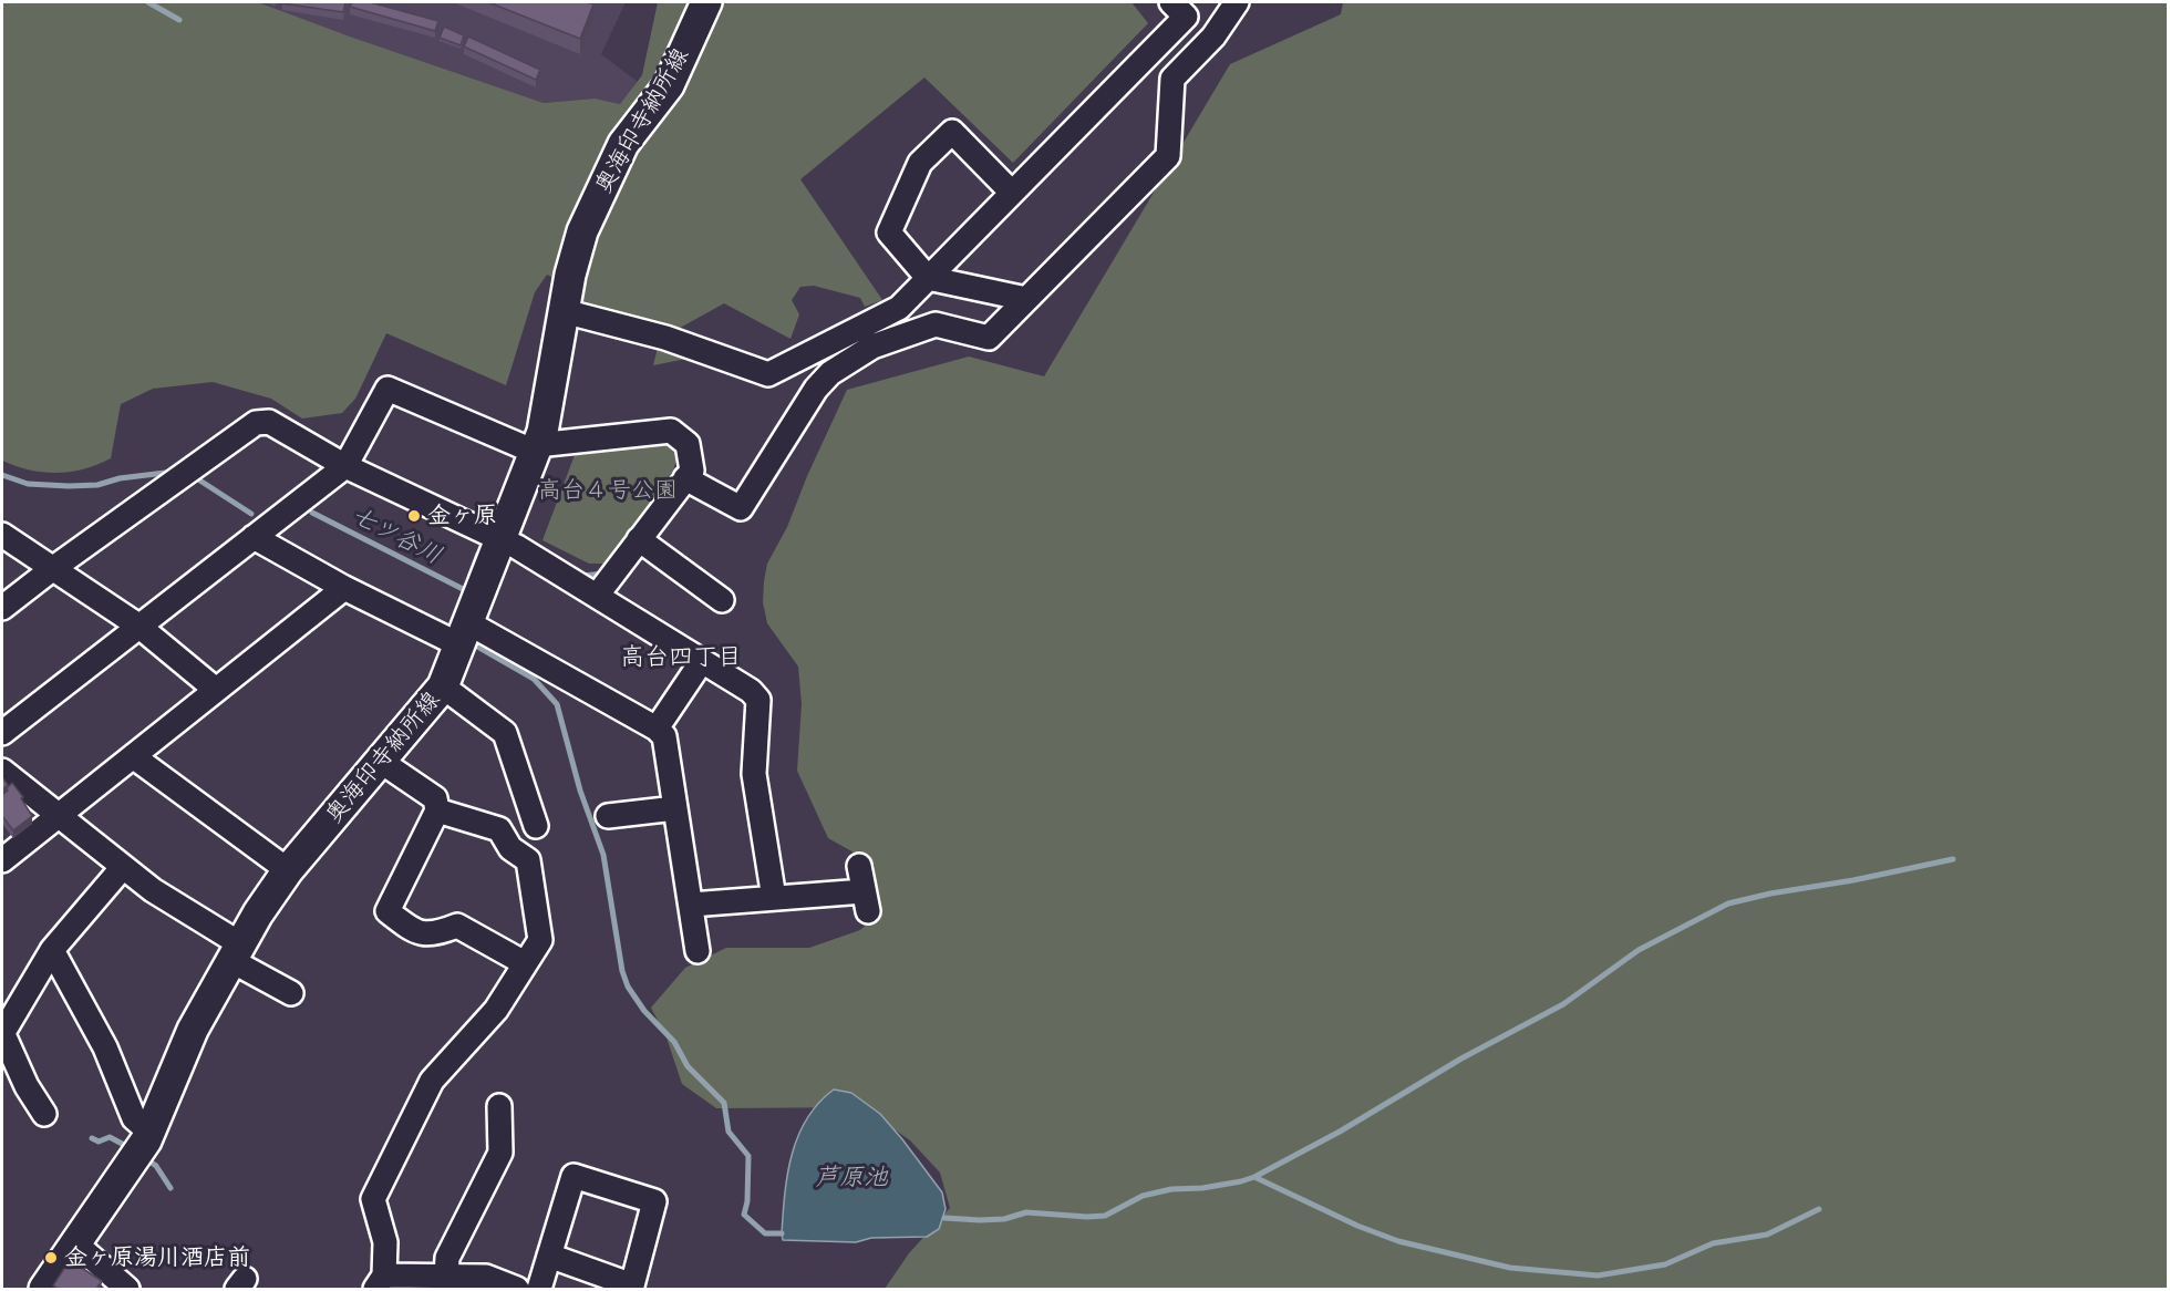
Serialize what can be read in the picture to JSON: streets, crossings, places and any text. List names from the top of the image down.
{
  "streets": {
    "main road": ["奥海印寺納所線"]
  },
  "districts": ["高台四丁目"],
  "water": ["七ツ谷川", "芦原池"],
  "parks": ["高台４号公園"],
  "places": ["金ヶ原", "金ヶ原湯川酒店前"]
}
